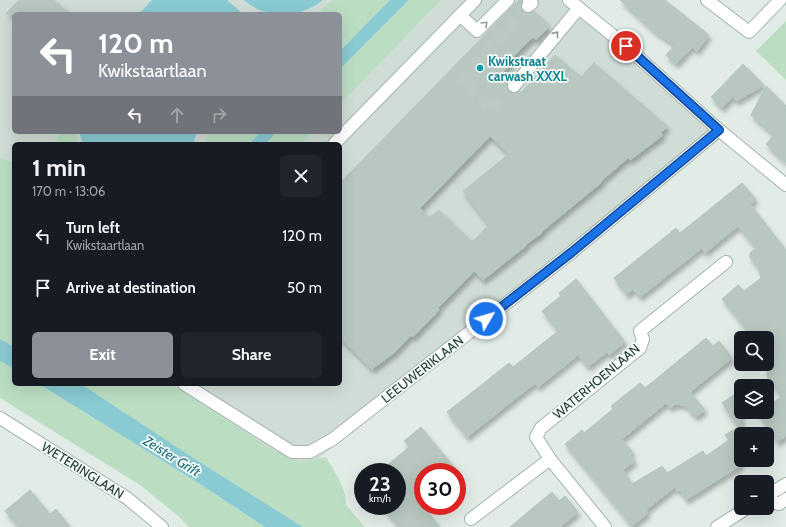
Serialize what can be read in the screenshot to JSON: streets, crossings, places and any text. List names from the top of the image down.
{
  "streets": {
    "street": ["LEEUWERIKLAAN", "WATERHOENLAAN", "WETERINGLAAN"]
  },
  "water": ["Zeister Grift"],
  "places": ["Kwikstraat carwash XXXL"],
  "page": {
    "turn": ["120 m", "Kwikstaartlaan"],
    "heading": ["1 min", "170 m · 13:06"],
    "list": [
      {
        "name": "Turn left",
        "note": "Kwikstaartlaan",
        "value": "120 m"
      },
      {
        "name": "Arrive at destination",
        "value": "50 m"
      }
    ],
    "buttons": ["Exit", "Share"],
    "map_buttons": ["+", "−"],
    "speed": "23 km/h",
    "limit": "30"
  }
}
